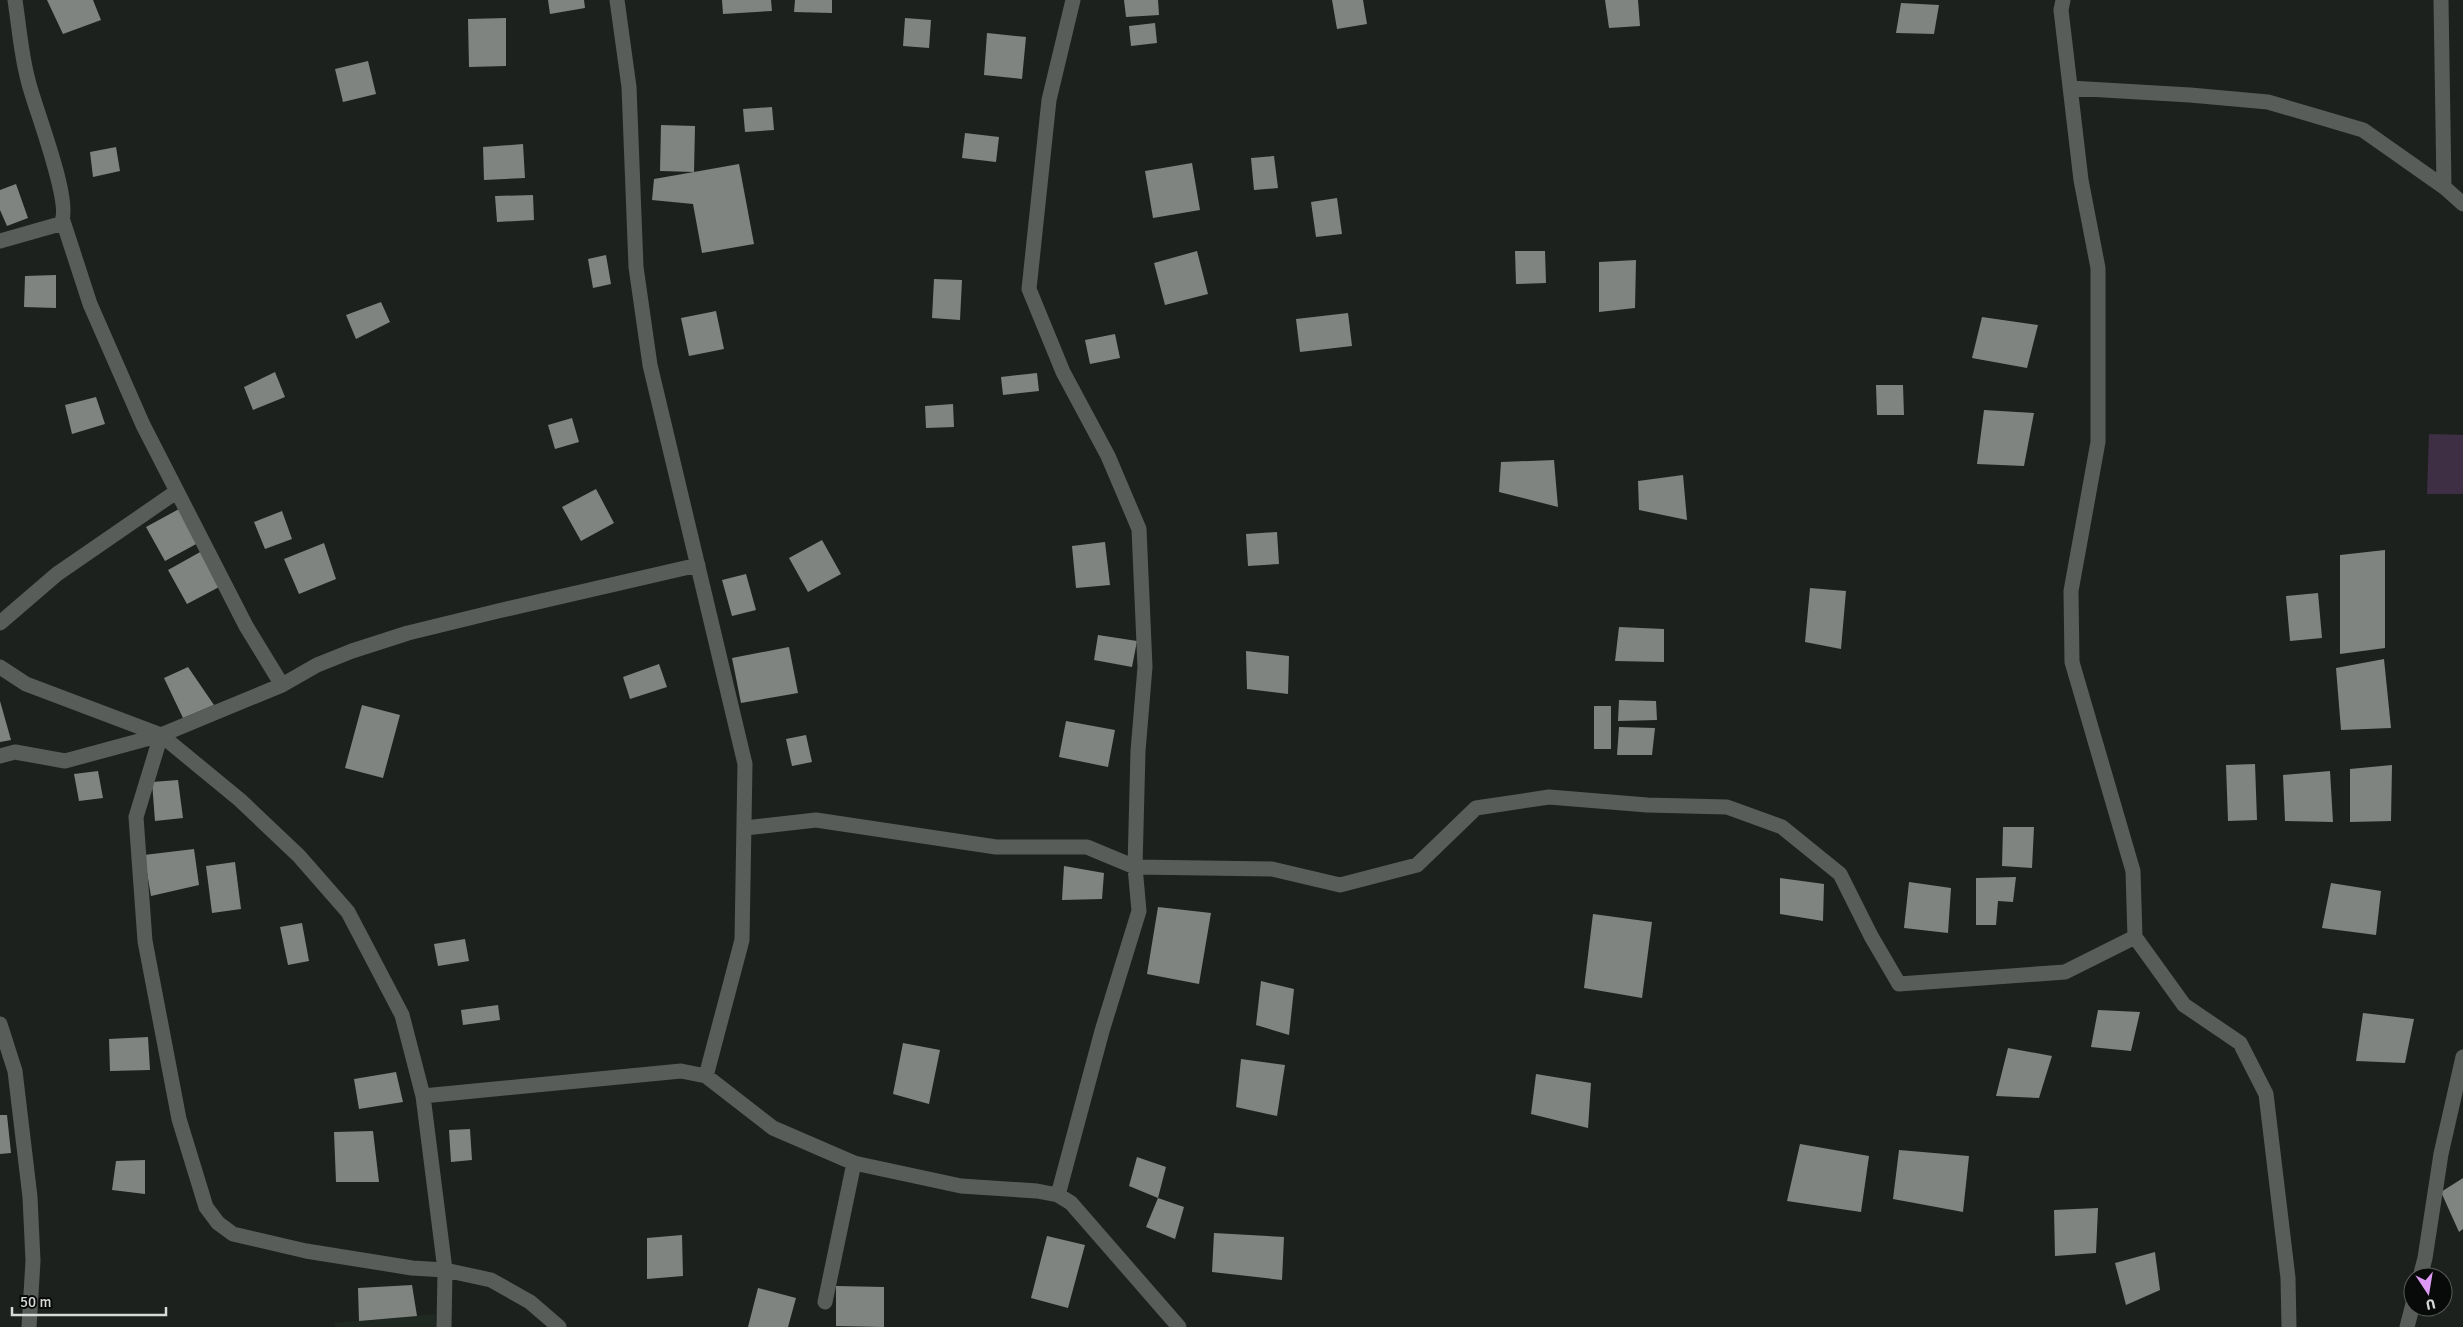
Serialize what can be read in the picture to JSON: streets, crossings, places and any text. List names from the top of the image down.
{
  "scale_bar": "50 m",
  "north": "bottom"
}
